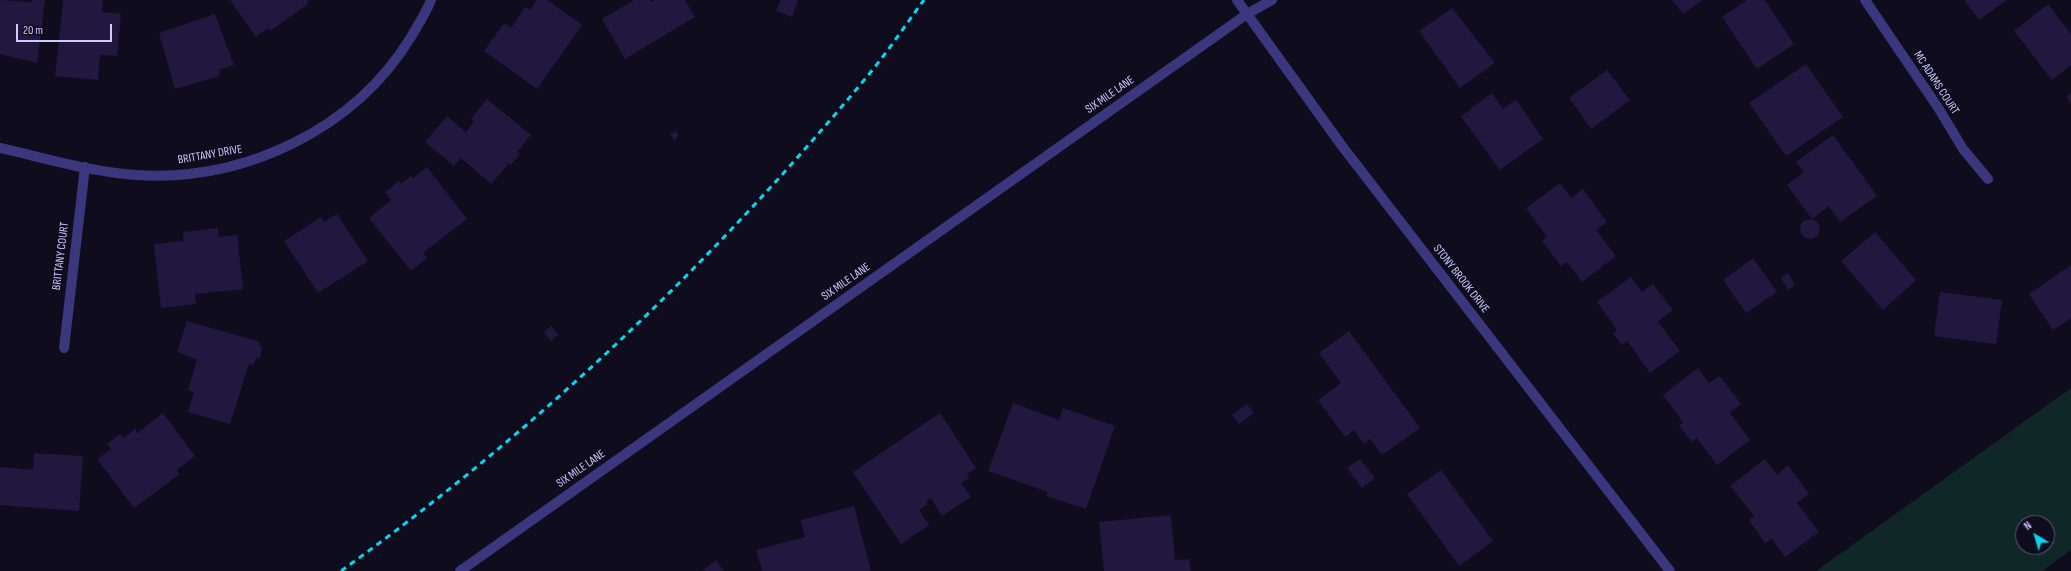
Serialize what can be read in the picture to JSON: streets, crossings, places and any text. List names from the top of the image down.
{
  "streets": {
    "street": [
      "MC ADAMS COURT",
      "SIX MILE LANE",
      "BRITTANY DRIVE",
      "BRITTANY COURT",
      "STONY BROOK DRIVE"
    ]
  },
  "crossings": [
    ["SIX MILE LANE", "STONY BROOK DRIVE"],
    ["BRITTANY DRIVE", "BRITTANY COURT"]
  ],
  "scale_bar": "20 m",
  "north": "top left"
}
